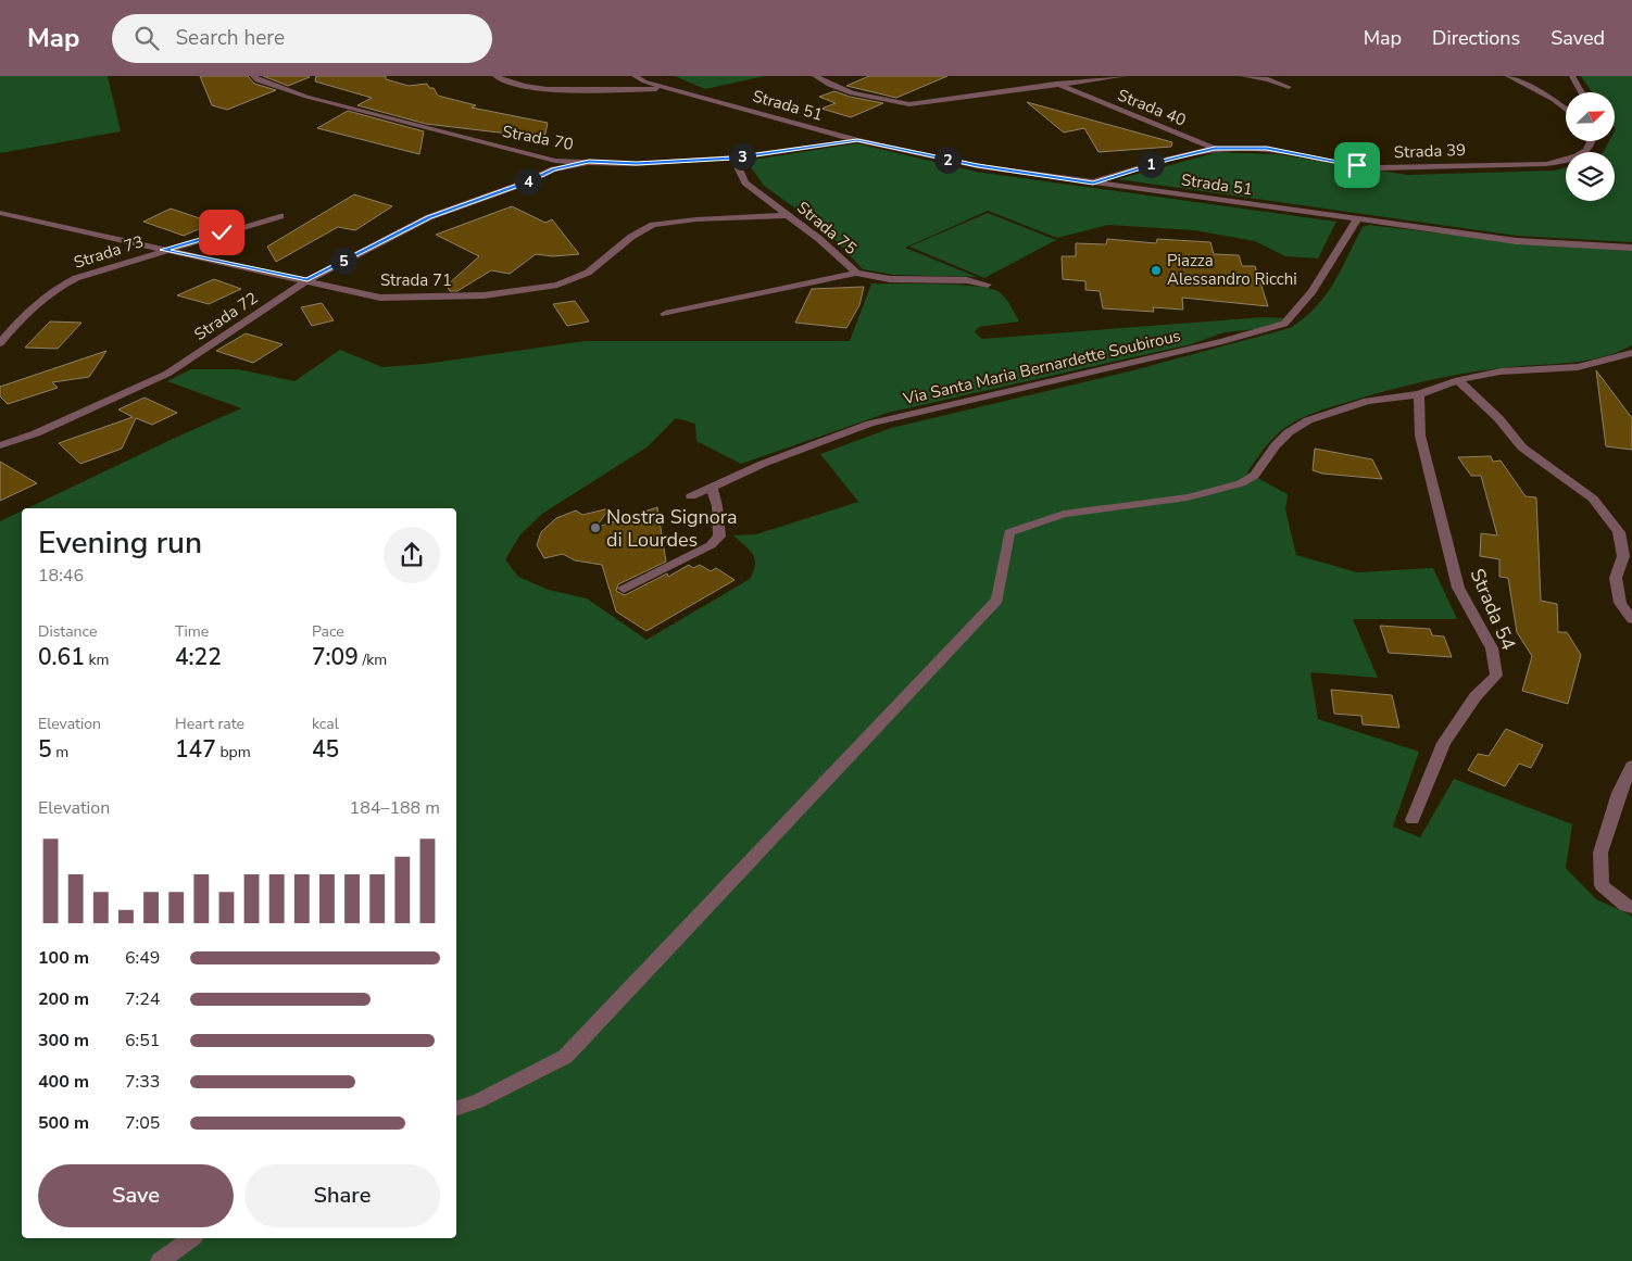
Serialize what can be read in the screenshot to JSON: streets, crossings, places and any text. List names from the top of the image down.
{
  "streets": {
    "street": [
      "Strada 51",
      "Strada 40",
      "Strada 70",
      "Strada 39",
      "Strada 75",
      "Strada 73",
      "Strada 71",
      "Strada 72",
      "Via Santa Maria Bernardette Soubirous",
      "Strada 54"
    ]
  },
  "crossings": [
    ["Strada 51", "Strada 70"],
    ["Strada 51", "Strada 39"],
    ["Strada 51", "Via Santa Maria Bernardette Soubirous"],
    ["Strada 40", "Strada 39"],
    ["Strada 70", "Strada 75"],
    ["Strada 70", "Strada 72"],
    ["Strada 75", "Strada 71"],
    ["Strada 73", "Strada 71"],
    ["Strada 71", "Strada 72"]
  ],
  "places": ["Piazza Alessandro Ricchi", "Nostra Signora di Lourdes"],
  "north": "top right",
  "page": {
    "header": "Map",
    "search": "Search here",
    "nav": ["Map", "Directions", "Saved"],
    "pins": [
      "3",
      "2",
      "1",
      "4",
      "5"
    ],
    "heading": ["Evening run", "18:46"],
    "stats": [
      ["Distance", "0.61 km"],
      ["Time", "4:22"],
      ["Pace", "7:09 /km"],
      ["Elevation", "5 m"],
      ["Heart rate", "147 bpm"],
      ["kcal", "45"]
    ],
    "chart": ["Elevation", "184–188 m"],
    "list": [
      {
        "name": "100 m",
        "note": "6:49"
      },
      {
        "name": "200 m",
        "note": "7:24"
      },
      {
        "name": "300 m",
        "note": "6:51"
      },
      {
        "name": "400 m",
        "note": "7:33"
      },
      {
        "name": "500 m",
        "note": "7:05"
      }
    ],
    "buttons": ["Save", "Share"]
  }
}
